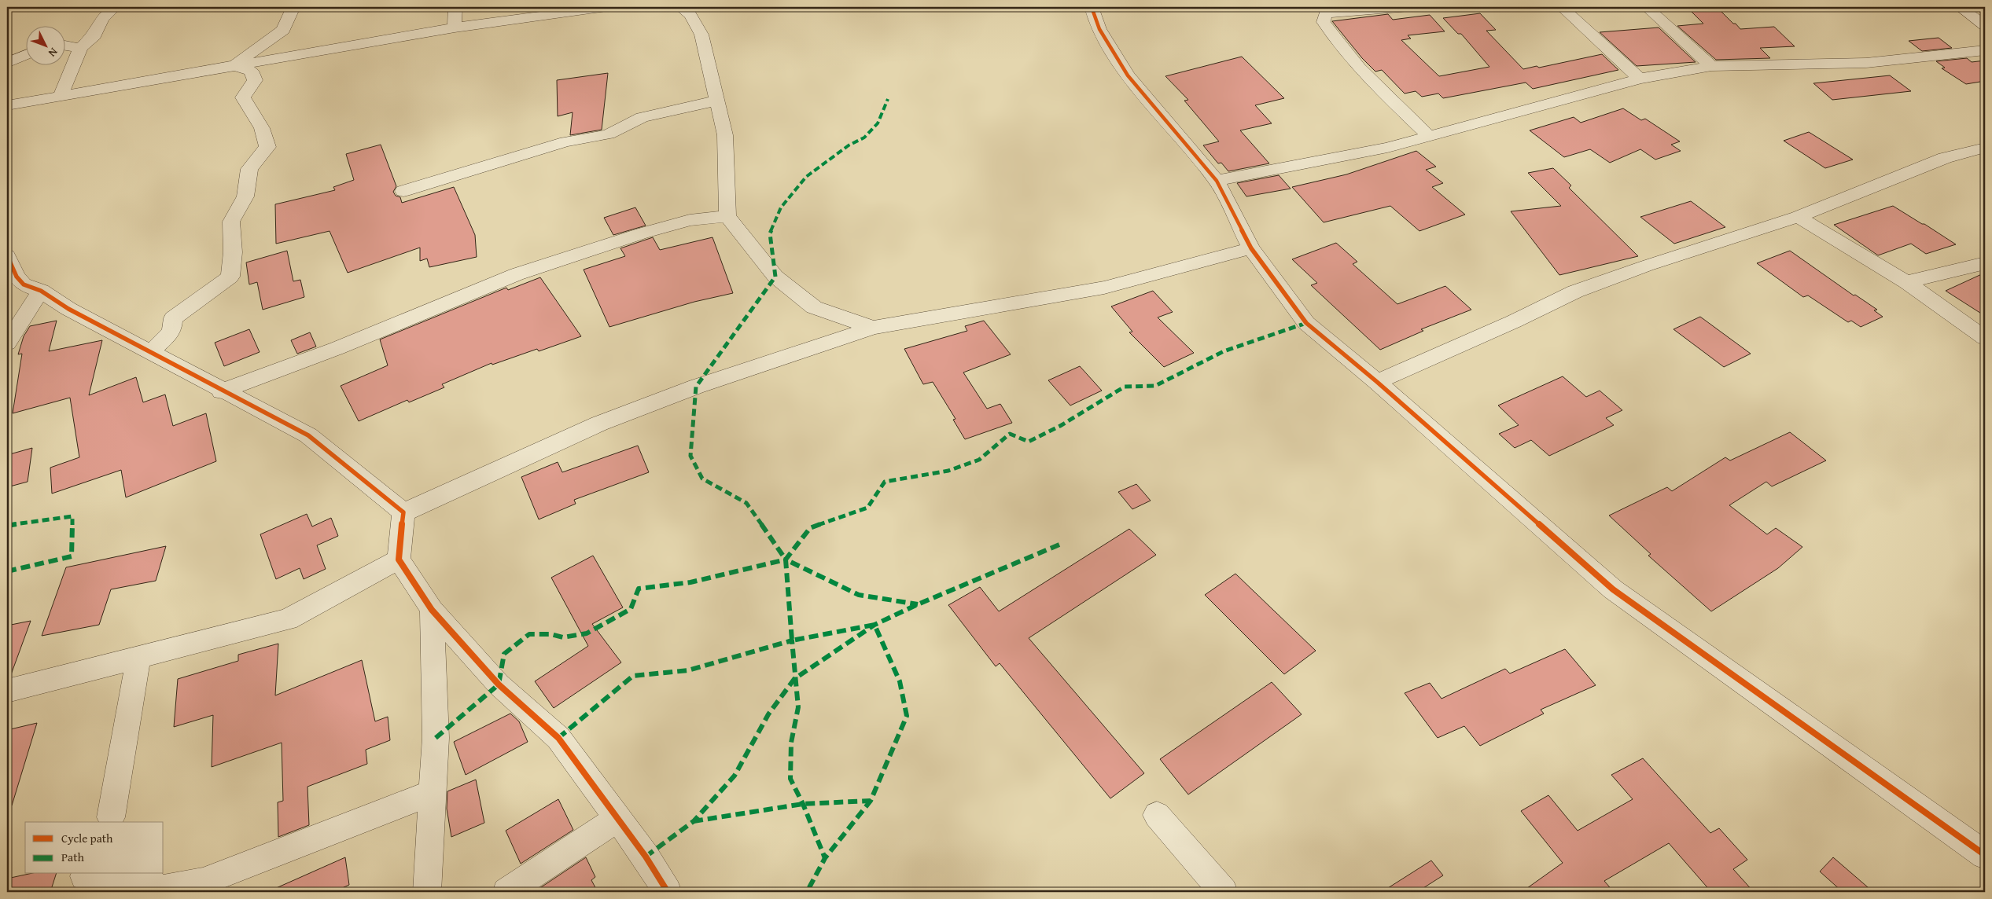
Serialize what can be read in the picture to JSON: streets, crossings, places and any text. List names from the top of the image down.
{
  "legend": ["Cycle path", "Path"],
  "north": "bottom right"
}
